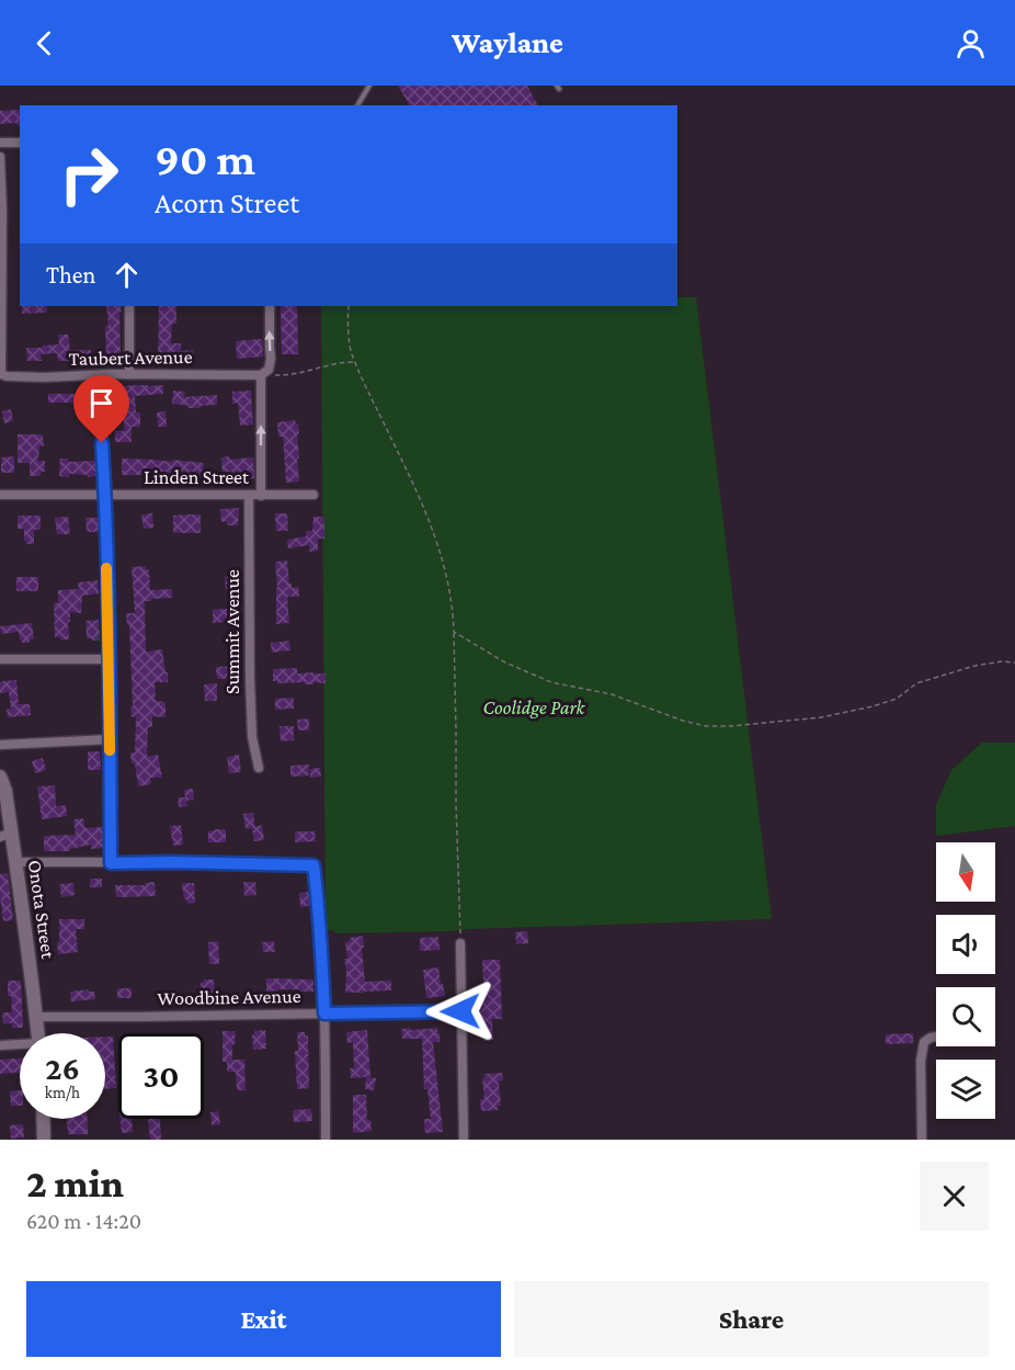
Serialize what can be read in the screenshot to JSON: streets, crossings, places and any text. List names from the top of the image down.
{
  "streets": {
    "street": [
      "Taubert Avenue",
      "Linden Street",
      "Summit Avenue",
      "Onota Street",
      "Woodbine Avenue"
    ]
  },
  "crossings": [
    ["Linden Street", "Summit Avenue"],
    ["Onota Street", "Woodbine Avenue"]
  ],
  "parks": ["Coolidge Park"],
  "north": "bottom",
  "page": {
    "header": "Waylane",
    "turn": ["90 m", "Acorn Street"],
    "then": "Then",
    "speed": "26 km/h",
    "limit": "30",
    "heading": ["2 min", "620 m · 14:20"],
    "buttons": ["Exit", "Share"]
  }
}
